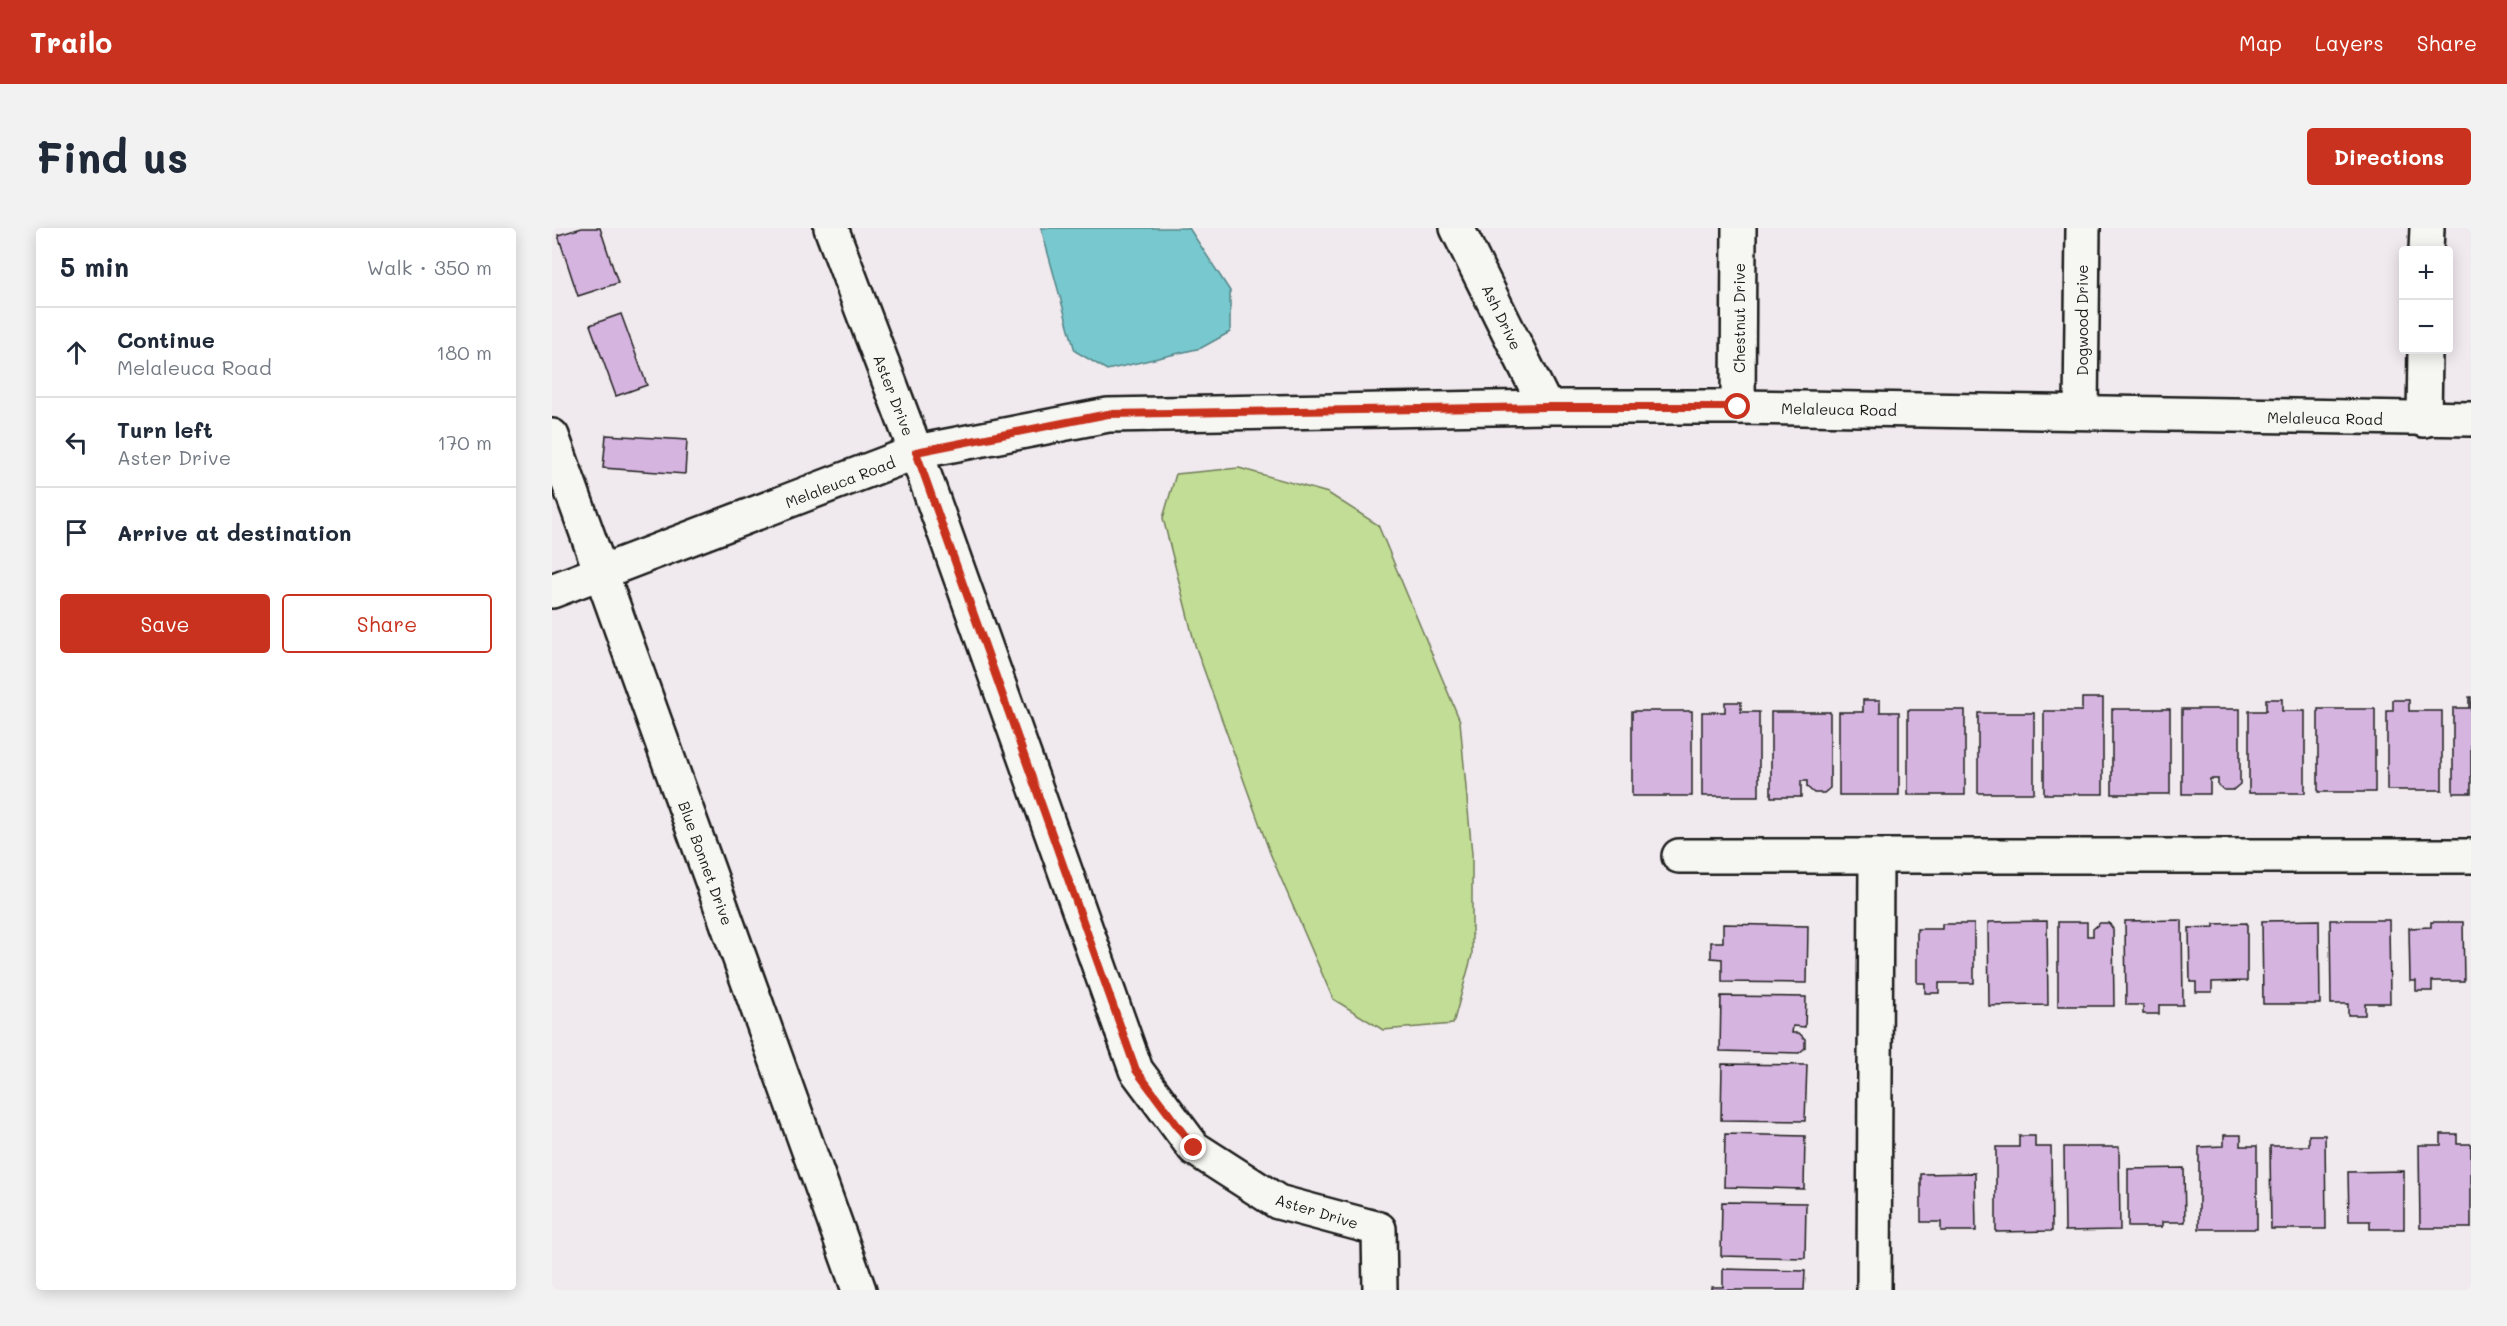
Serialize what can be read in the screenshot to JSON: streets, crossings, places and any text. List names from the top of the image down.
{
  "streets": {
    "street": [
      "Ash Drive",
      "Chestnut Drive",
      "Dogwood Drive",
      "Aster Drive",
      "Melaleuca Road",
      "Blue Bonnet Drive"
    ]
  },
  "crossings": [
    ["Ash Drive", "Melaleuca Road"],
    ["Chestnut Drive", "Melaleuca Road"],
    ["Dogwood Drive", "Melaleuca Road"],
    ["Aster Drive", "Melaleuca Road"],
    ["Melaleuca Road", "Blue Bonnet Drive"]
  ],
  "page": {
    "header": "Trailo",
    "nav": ["Map", "Layers", "Share"],
    "buttons": [
      "Directions",
      ["Save", "Share"]
    ],
    "title": "Find us",
    "heading": ["5 min", "Walk · 350 m"],
    "map_buttons": ["+", "−"],
    "list": [
      ["Continue", "Melaleuca Road", "180 m"],
      ["Turn left", "Aster Drive", "170 m"],
      "Arrive at destination"
    ]
  }
}
